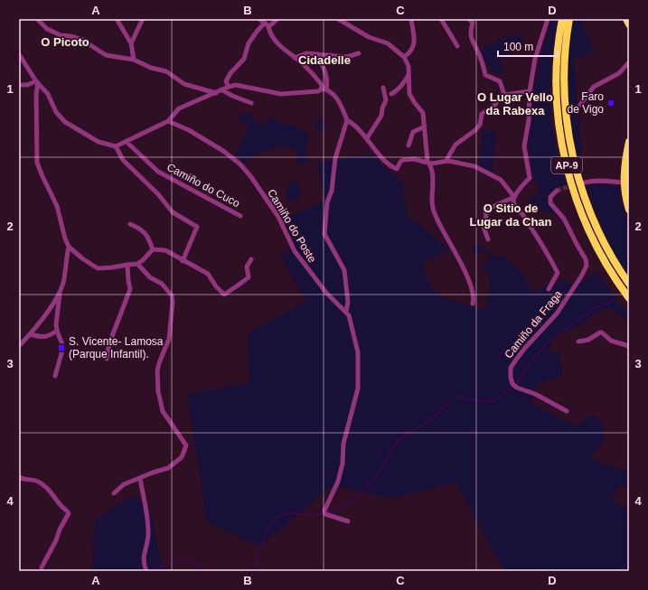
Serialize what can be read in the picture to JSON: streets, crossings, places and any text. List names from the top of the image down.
{
  "streets": {
    "highway": ["AP-9"],
    "street": ["Camiño do Cuco", "Camiño do Poste", "Camiño da Fraga"]
  },
  "districts": [
    "O Picoto",
    "Cidadelle",
    "O Lugar Vello da Rabexa",
    "O Sitio de Lugar da Chan"
  ],
  "places": {
    "other": ["Faro de Vigo"],
    "transit": ["S. Vicente- Lamosa (Parque Infantil)."]
  },
  "scale_bar": "100 m",
  "grid": {
    "columns": [
      "A",
      "B",
      "C",
      "D"
    ],
    "rows": [
      "1",
      "2",
      "3",
      "4"
    ]
  }
}
